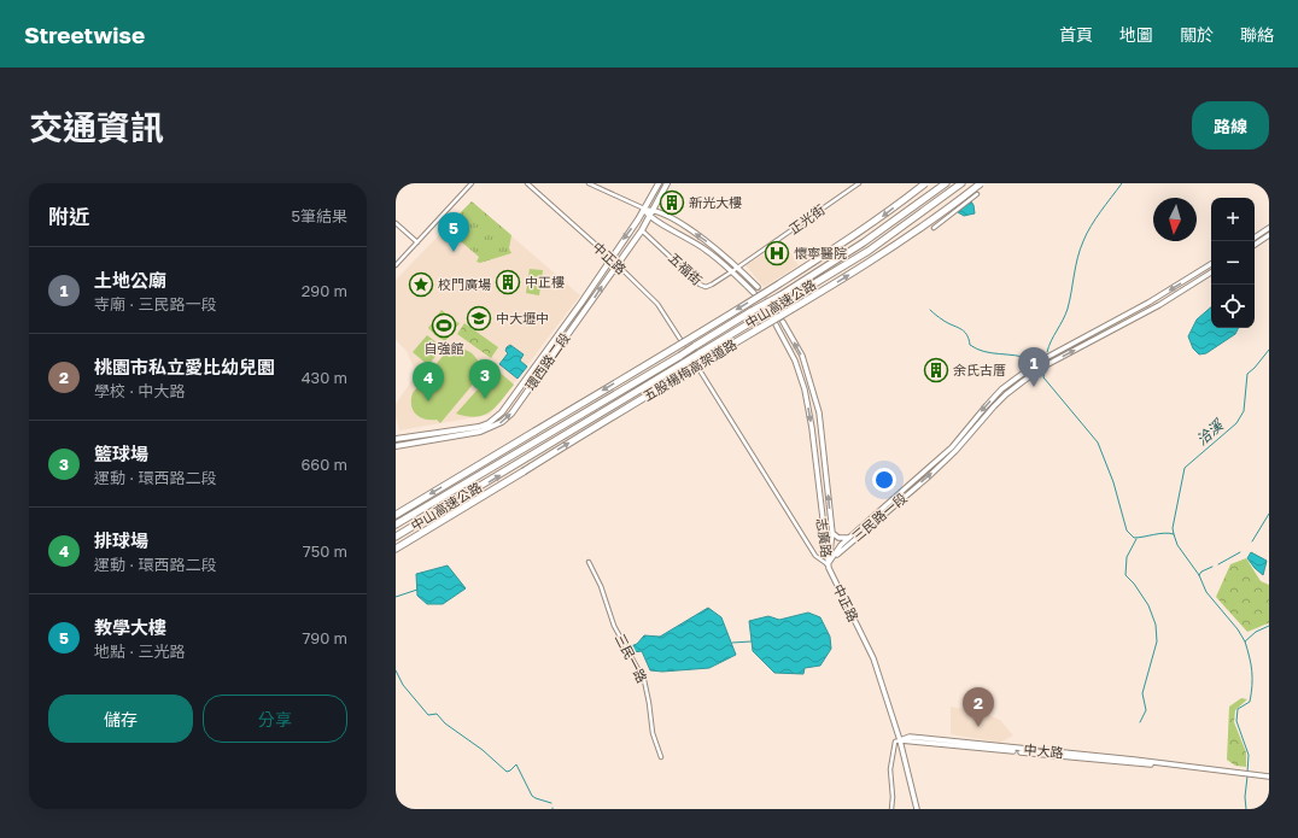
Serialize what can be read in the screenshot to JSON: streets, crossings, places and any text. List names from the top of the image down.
{
  "streets": {
    "highway": ["中山高速公路", "五股楊梅高架道路"],
    "main road": ["環西路二段"],
    "street": [
      "正光街",
      "中正路",
      "五福街",
      "三民路一段",
      "志廣路",
      "三民一路",
      "中大路"
    ]
  },
  "crossings": [
    ["正光街", "五福街"],
    ["中正路", "環西路二段"],
    ["中正路", "三民路一段"],
    ["中正路", "志廣路"],
    ["中正路", "中大路"],
    ["五福街", "環西路二段"],
    ["三民路一段", "志廣路"]
  ],
  "water": ["洽溪"],
  "places": {
    "building": ["新光大樓", "中正樓", "余氏古厝"],
    "hospital": ["懷寧醫院"],
    "place": ["校門廣場"],
    "school or university": ["中大壢中"],
    "sports": ["自強館"]
  },
  "north": "bottom",
  "page": {
    "header": "Streetwise",
    "nav": [
      "首頁",
      "地圖",
      "關於",
      "聯絡"
    ],
    "title": "交通資訊",
    "buttons": [
      "路線",
      ["儲存", "分享"]
    ],
    "heading": ["附近", "5筆結果"],
    "map_buttons": ["+", "−"],
    "pins": [
      "5",
      "1",
      "3",
      "4",
      "2"
    ],
    "list": [
      {
        "mark": "1",
        "name": "土地公廟",
        "note": "寺廟 · 三民路一段",
        "value": "290 m"
      },
      {
        "mark": "2",
        "name": "桃園市私立愛比幼兒園",
        "note": "學校 · 中大路",
        "value": "430 m"
      },
      {
        "mark": "3",
        "name": "籃球場",
        "note": "運動 · 環西路二段",
        "value": "660 m"
      },
      {
        "mark": "4",
        "name": "排球場",
        "note": "運動 · 環西路二段",
        "value": "750 m"
      },
      {
        "mark": "5",
        "name": "教學大樓",
        "note": "地點 · 三光路",
        "value": "790 m"
      }
    ]
  }
}
